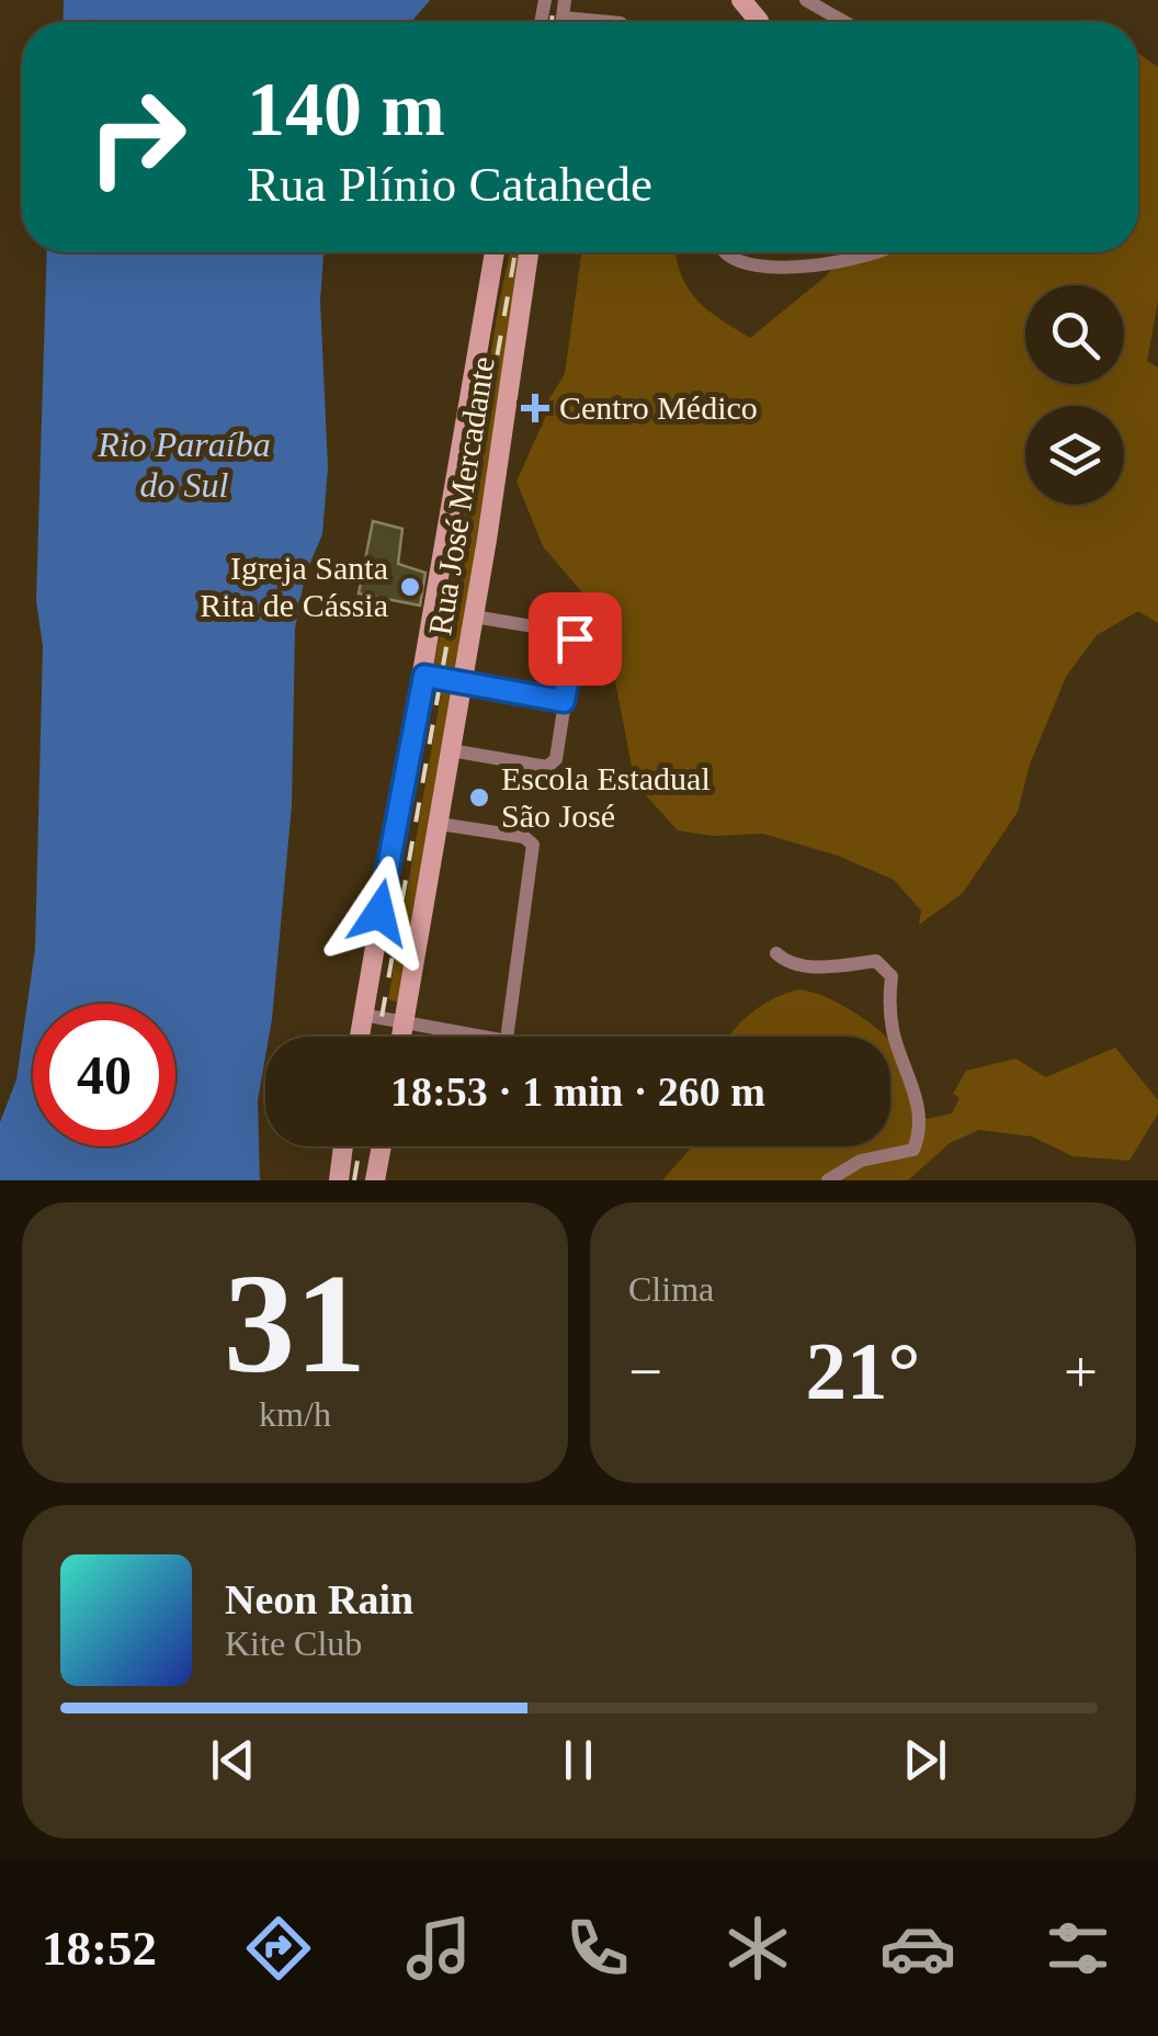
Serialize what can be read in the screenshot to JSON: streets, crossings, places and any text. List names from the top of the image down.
{
  "streets": {
    "street": ["Rua José Mercadante"]
  },
  "water": ["Rio Paraíba do Sul"],
  "places": {
    "health": ["Centro Médico"],
    "other": ["Igreja Santa Rita de Cássia", "Escola Estadual São José"]
  },
  "page": {
    "turn": ["140 m", "Rua Plínio Catahede"],
    "limit": "40",
    "trip": "18:53 · 1 min · 260 m",
    "tile": [
      ["31", "km/h"],
      "Clima"
    ],
    "heat": ["−", "21°", "+"],
    "song": ["Neon Rain", "Kite Club"],
    "tabs": "18:52"
  }
}
